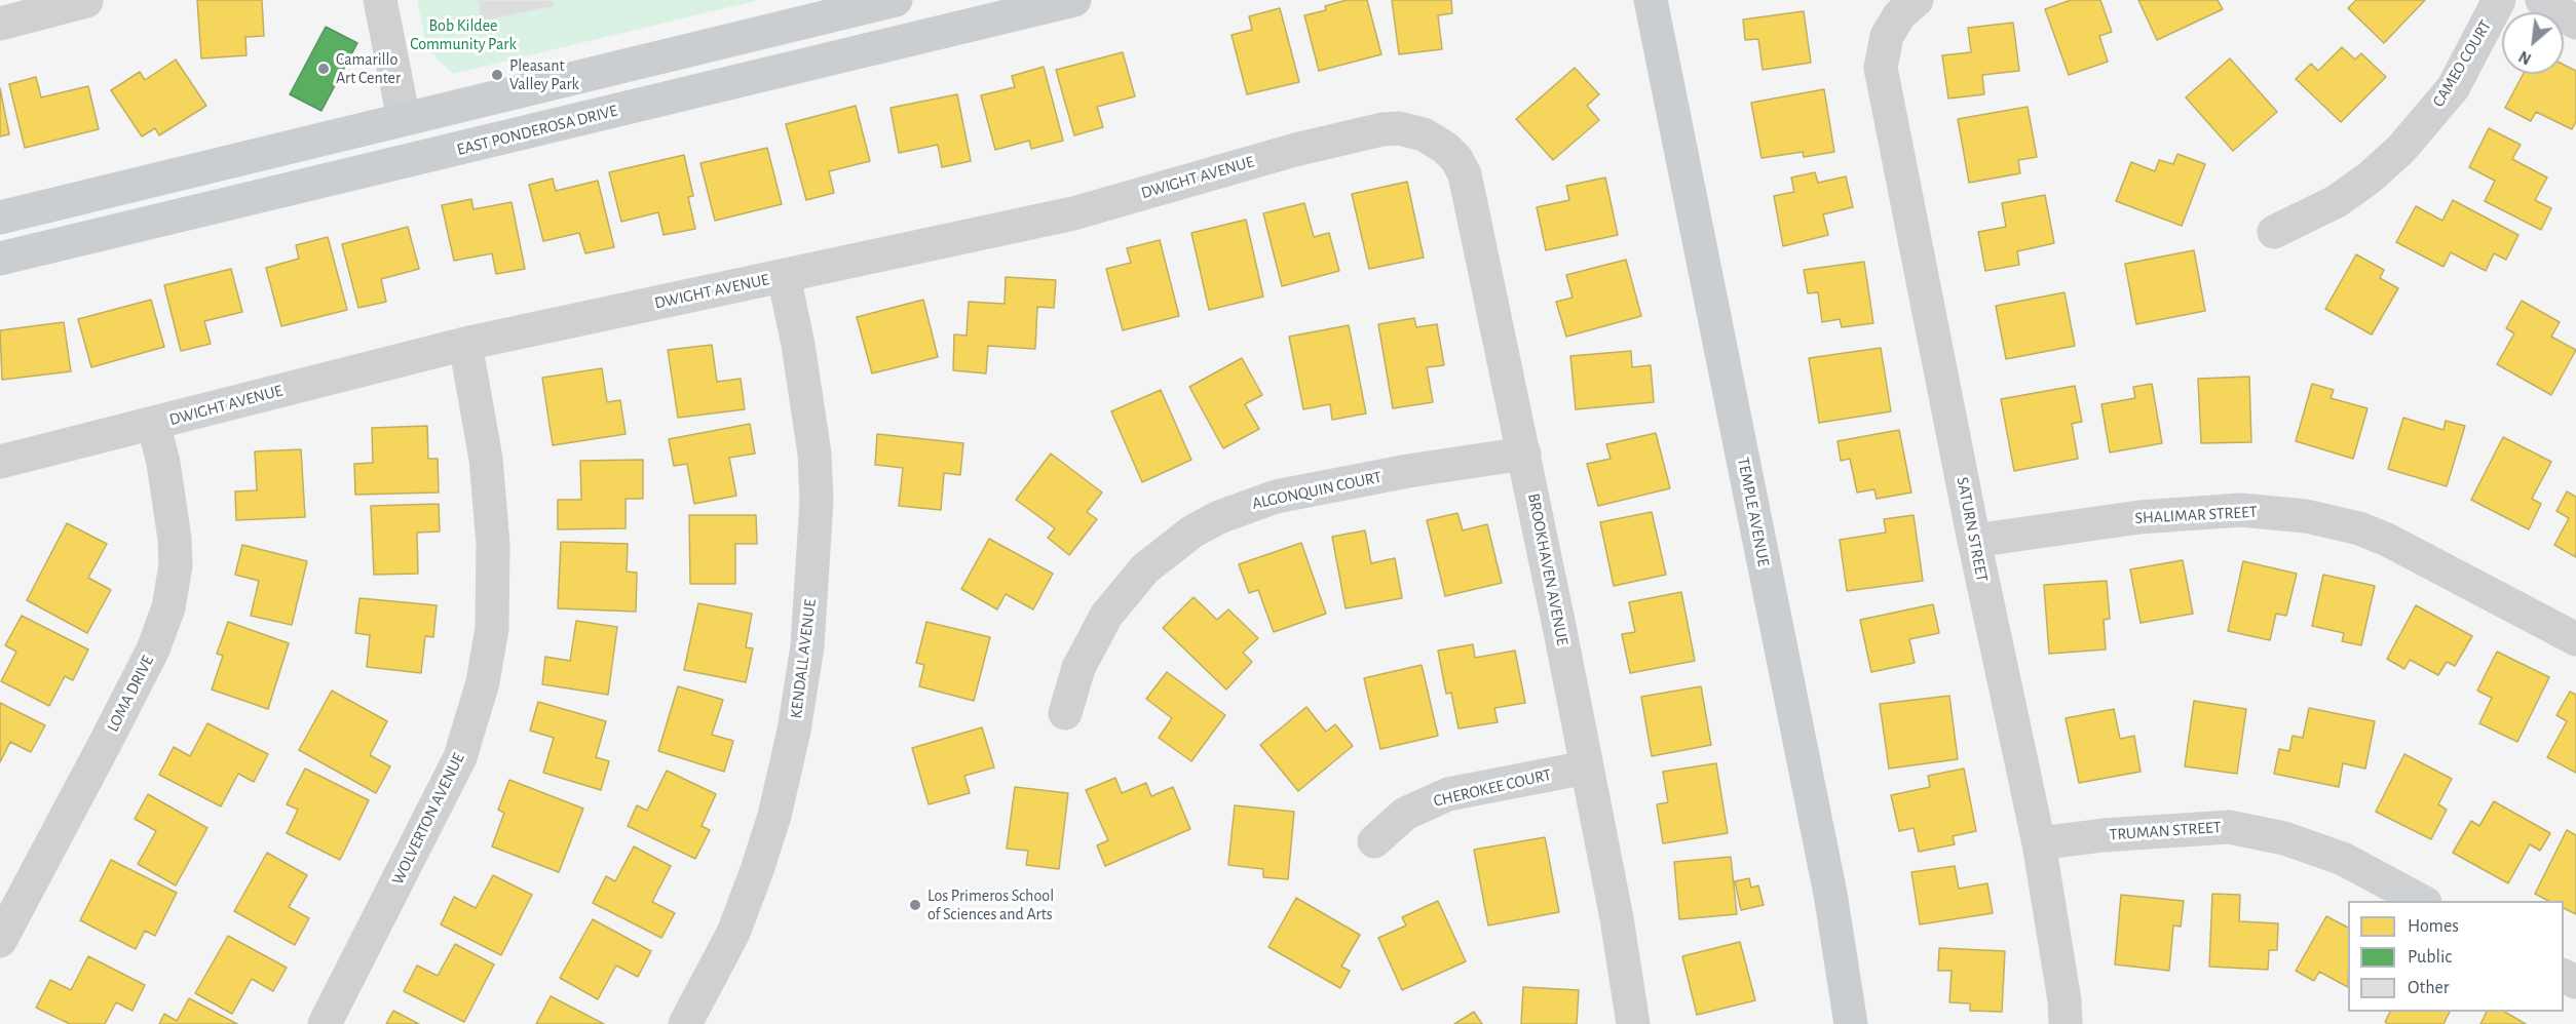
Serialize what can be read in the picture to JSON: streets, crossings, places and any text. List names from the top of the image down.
{
  "streets": {
    "main road": ["EAST PONDEROSA DRIVE", "TEMPLE AVENUE"],
    "street": [
      "CAMEO COURT",
      "DWIGHT AVENUE",
      "ALGONQUIN COURT",
      "SHALIMAR STREET",
      "SATURN STREET",
      "BROOKHAVEN AVENUE",
      "KENDALL AVENUE",
      "LOMA DRIVE",
      "CHEROKEE COURT",
      "WOLVERTON AVENUE",
      "TRUMAN STREET"
    ]
  },
  "crossings": [
    ["DWIGHT AVENUE", "BROOKHAVEN AVENUE"],
    ["DWIGHT AVENUE", "KENDALL AVENUE"],
    ["DWIGHT AVENUE", "LOMA DRIVE"],
    ["DWIGHT AVENUE", "WOLVERTON AVENUE"],
    ["ALGONQUIN COURT", "BROOKHAVEN AVENUE"],
    ["SHALIMAR STREET", "SATURN STREET"],
    ["SATURN STREET", "TRUMAN STREET"],
    ["BROOKHAVEN AVENUE", "CHEROKEE COURT"]
  ],
  "parks": ["Bob Kildee Community Park"],
  "places": ["Camarillo Art Center", "Pleasant Valley Park", "Los Primeros School of Sciences and Arts"],
  "legend": ["Homes", "Public", "Other"],
  "north": "bottom left"
}
